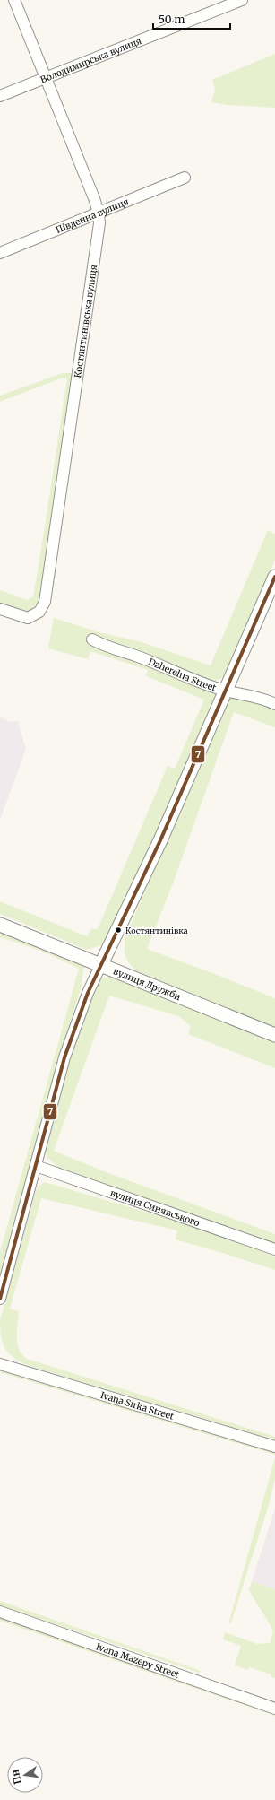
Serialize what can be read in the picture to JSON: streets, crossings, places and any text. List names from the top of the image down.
{
  "streets": {
    "street": [
      "Володимирська вулиця",
      "Південна вулиця",
      "Костянтинівська вулиця",
      "Dzherelna Street",
      "вулиця Дружби",
      "вулиця Синявського",
      "Ivana Sirka Street",
      "Ivana Mazepy Street"
    ]
  },
  "crossings": [
    ["Володимирська вулиця", "Костянтинівська вулиця"],
    ["Південна вулиця", "Костянтинівська вулиця"]
  ],
  "places": ["Костянтинівка"],
  "lines": ["transit line 7"],
  "scale_bar": "50 m",
  "north": "left"
}
